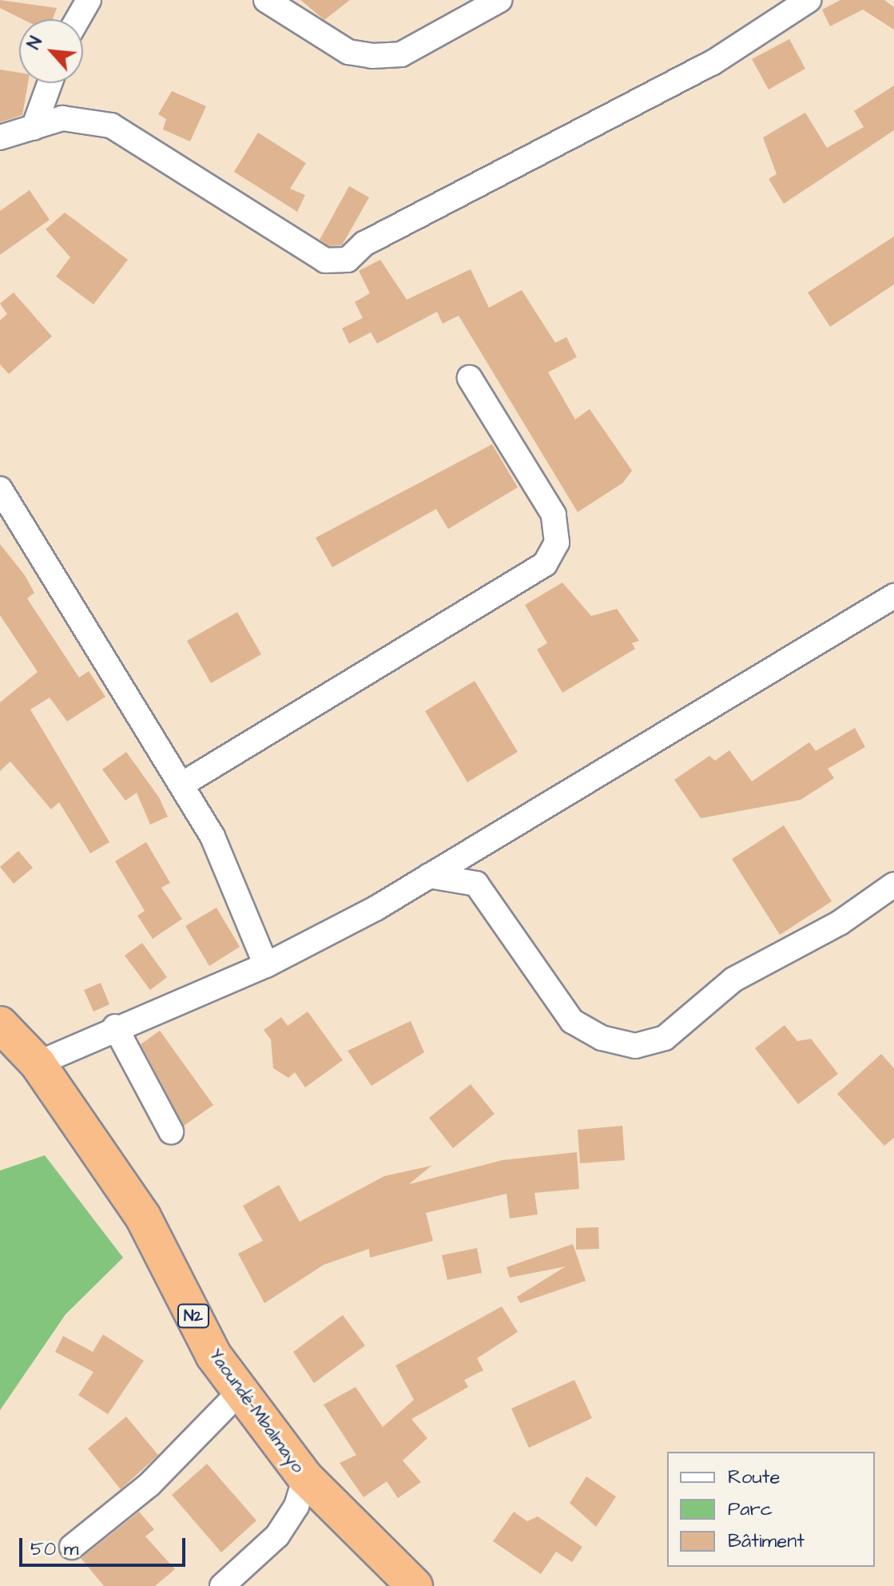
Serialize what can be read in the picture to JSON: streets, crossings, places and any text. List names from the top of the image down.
{
  "streets": {
    "highway": ["N2", "Yaoundé-Mbalmayo"]
  },
  "legend": ["Route", "Parc", "Bâtiment"],
  "scale_bar": "50 m",
  "north": "top left"
}
